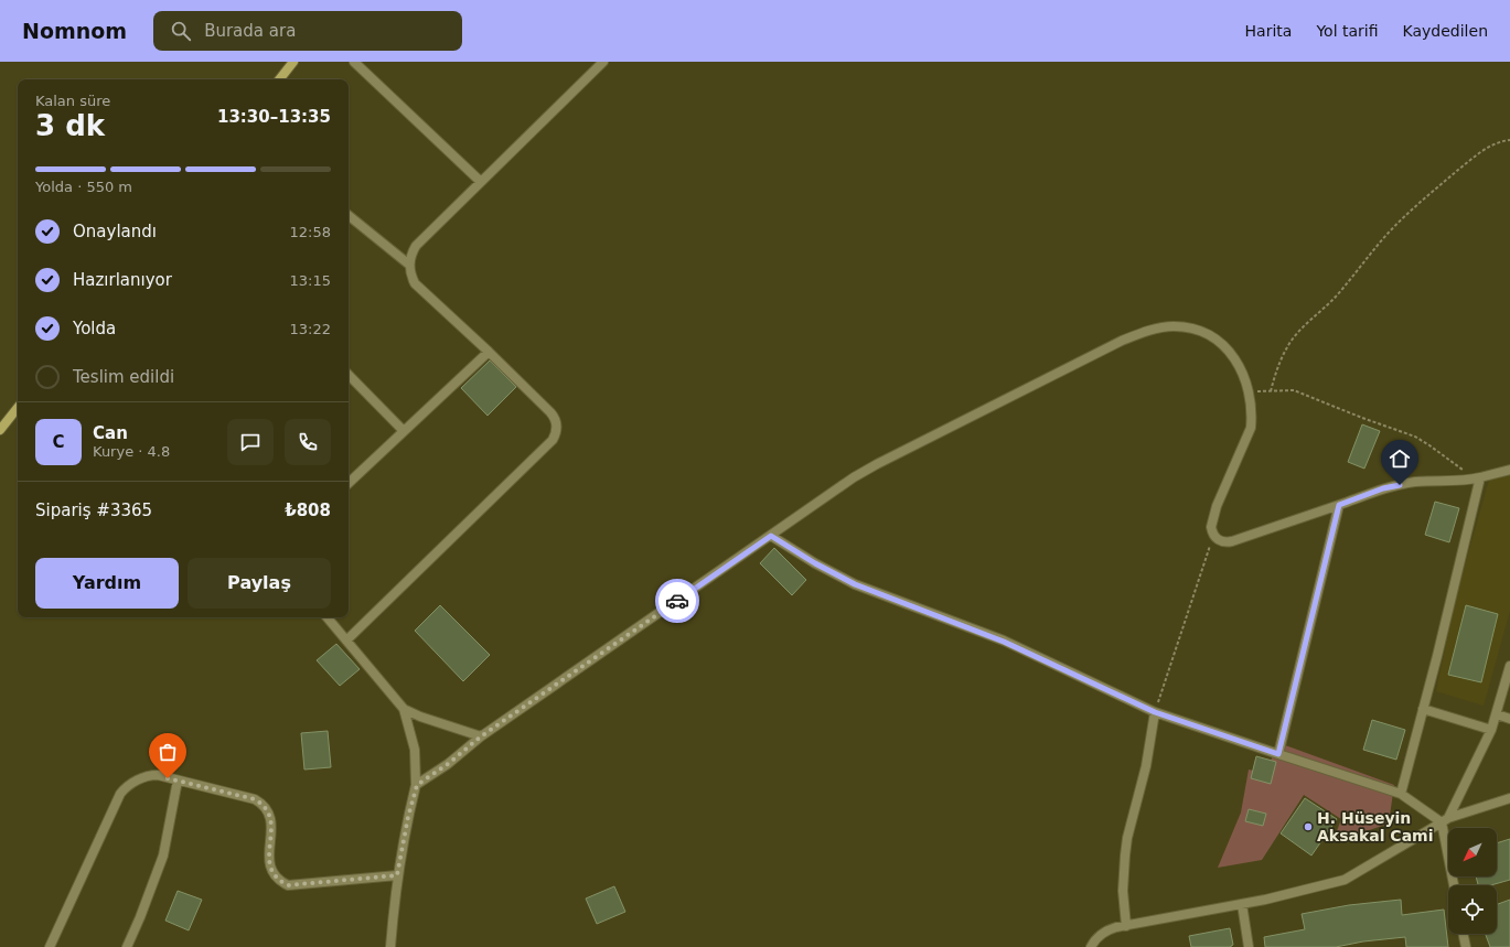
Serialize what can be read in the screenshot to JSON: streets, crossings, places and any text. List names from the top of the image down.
{
  "places": ["H. Hüseyin Aksakal Cami"],
  "north": "bottom left",
  "page": {
    "header": "Nomnom",
    "search": "Burada ara",
    "nav": ["Harita", "Yol tarifi", "Kaydedilen"],
    "heading": ["3 dk", "Kalan süre", "13:30–13:35"],
    "panel": [
      "Can",
      "Kurye · 4.8",
      "Sipariş #3365",
      "₺808"
    ],
    "bar": "Yolda · 550 m",
    "list": [
      ["Onaylandı", "12:58"],
      ["Hazırlanıyor", "13:15"],
      ["Yolda", "13:22"],
      "Teslim edildi"
    ],
    "round": "C",
    "buttons": ["Yardım", "Paylaş"]
  }
}
